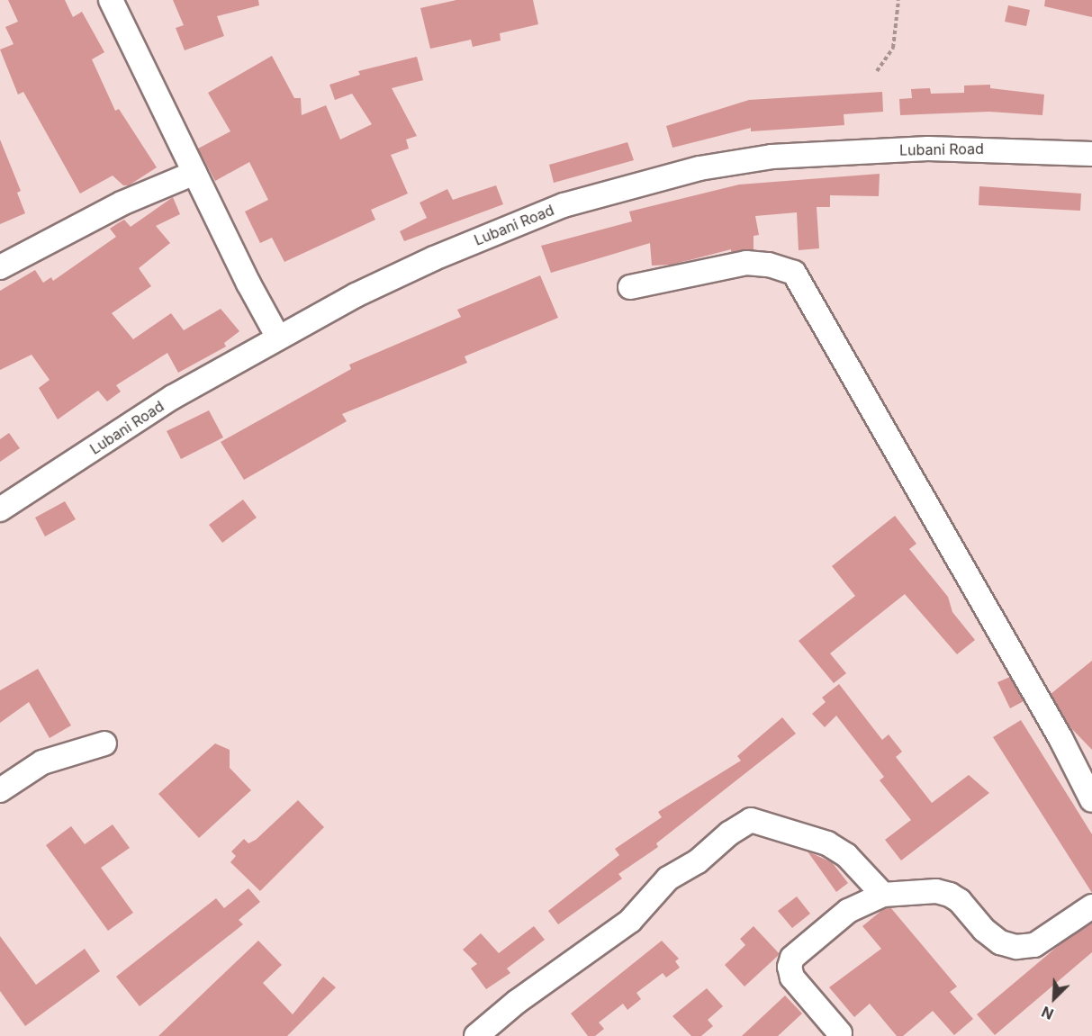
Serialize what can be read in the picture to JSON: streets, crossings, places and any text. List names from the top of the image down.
{
  "streets": {
    "street": ["Lubani Road"]
  },
  "north": "bottom left"
}
